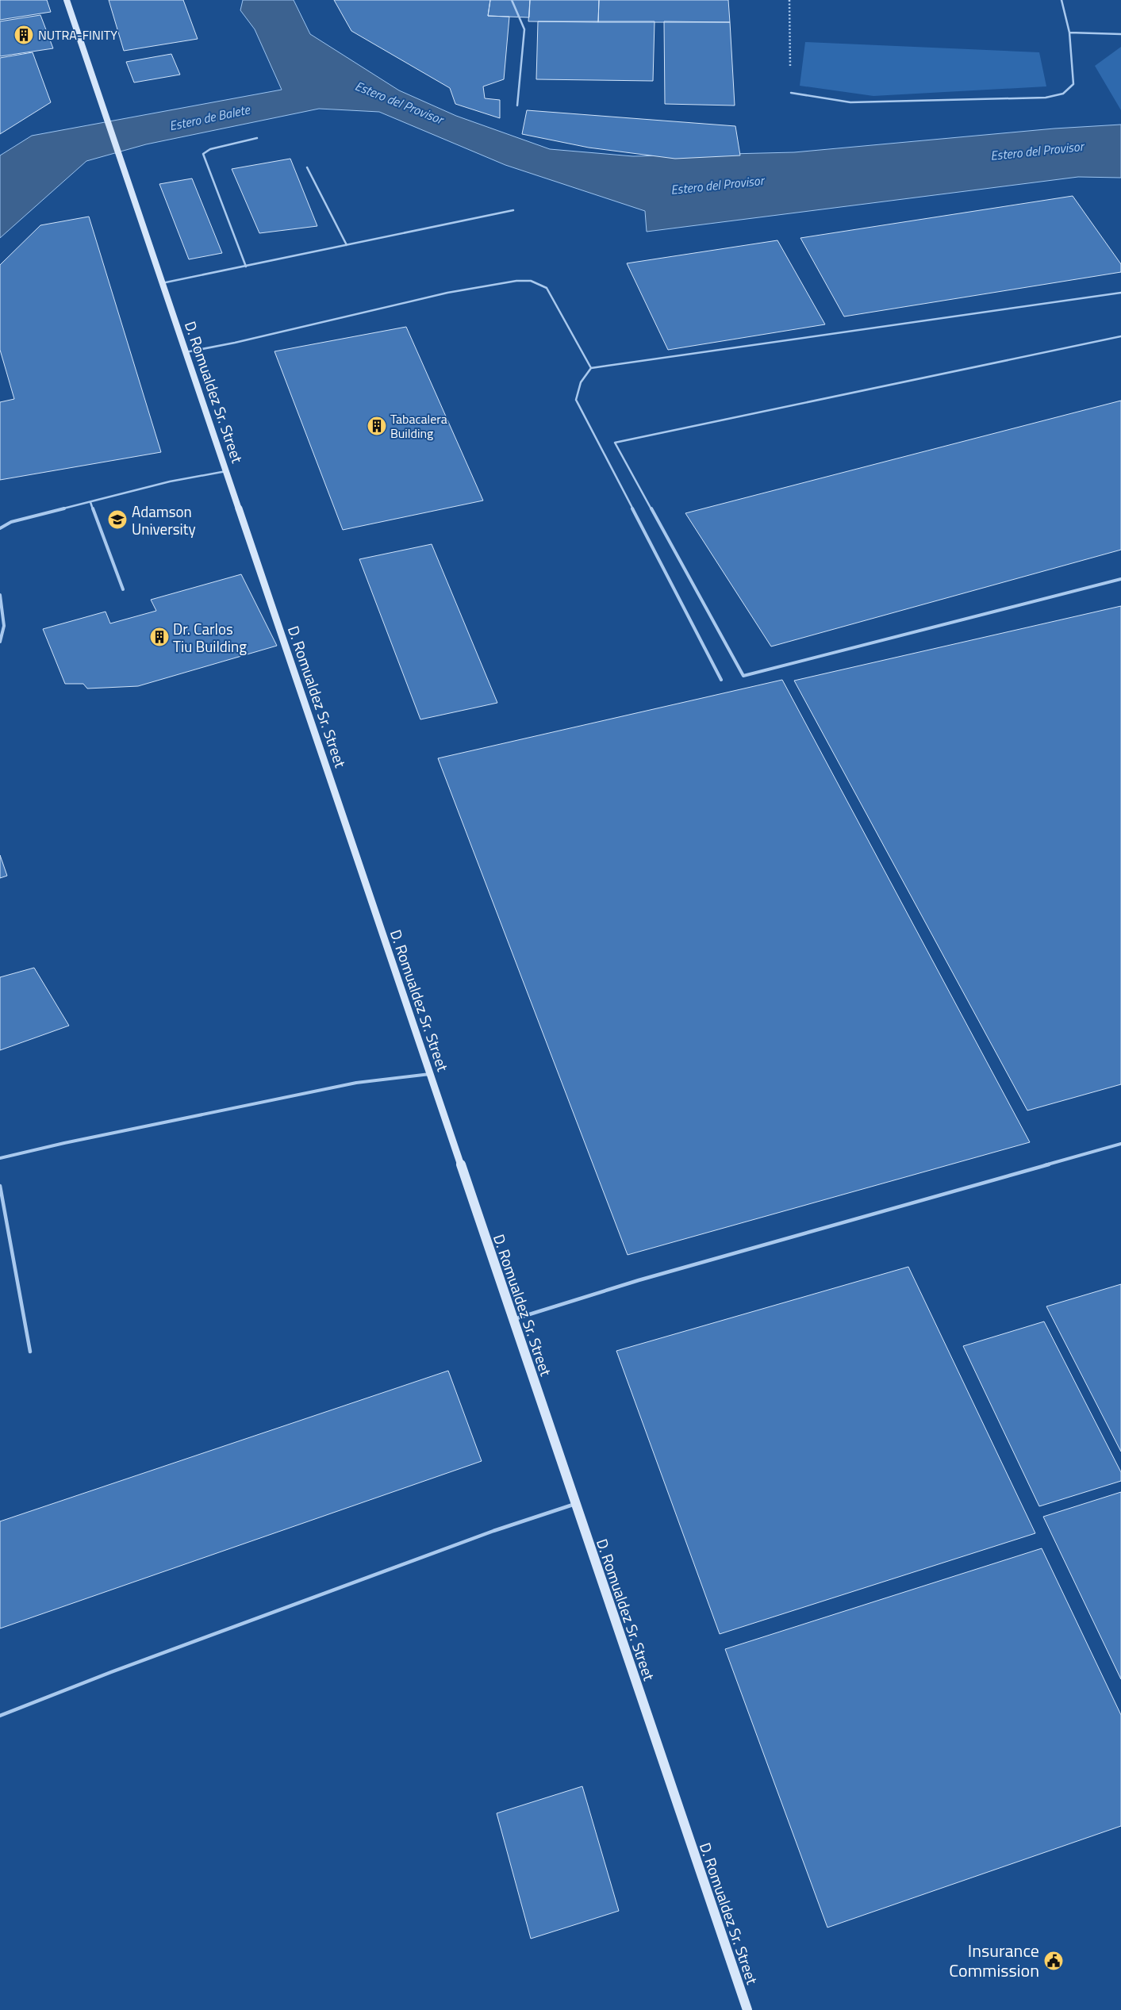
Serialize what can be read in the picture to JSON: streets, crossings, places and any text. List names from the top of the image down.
{
  "streets": {
    "main road": ["D. Romualdez Sr. Street"]
  },
  "water": ["Estero del Provisor", "Estero de Balete"],
  "places": {
    "building": ["NUTRA-FINITY", "Tabacalera Building", "Dr. Carlos Tiu Building"],
    "school or university": ["Adamson University"],
    "public building": ["Insurance Commission"]
  }
}
